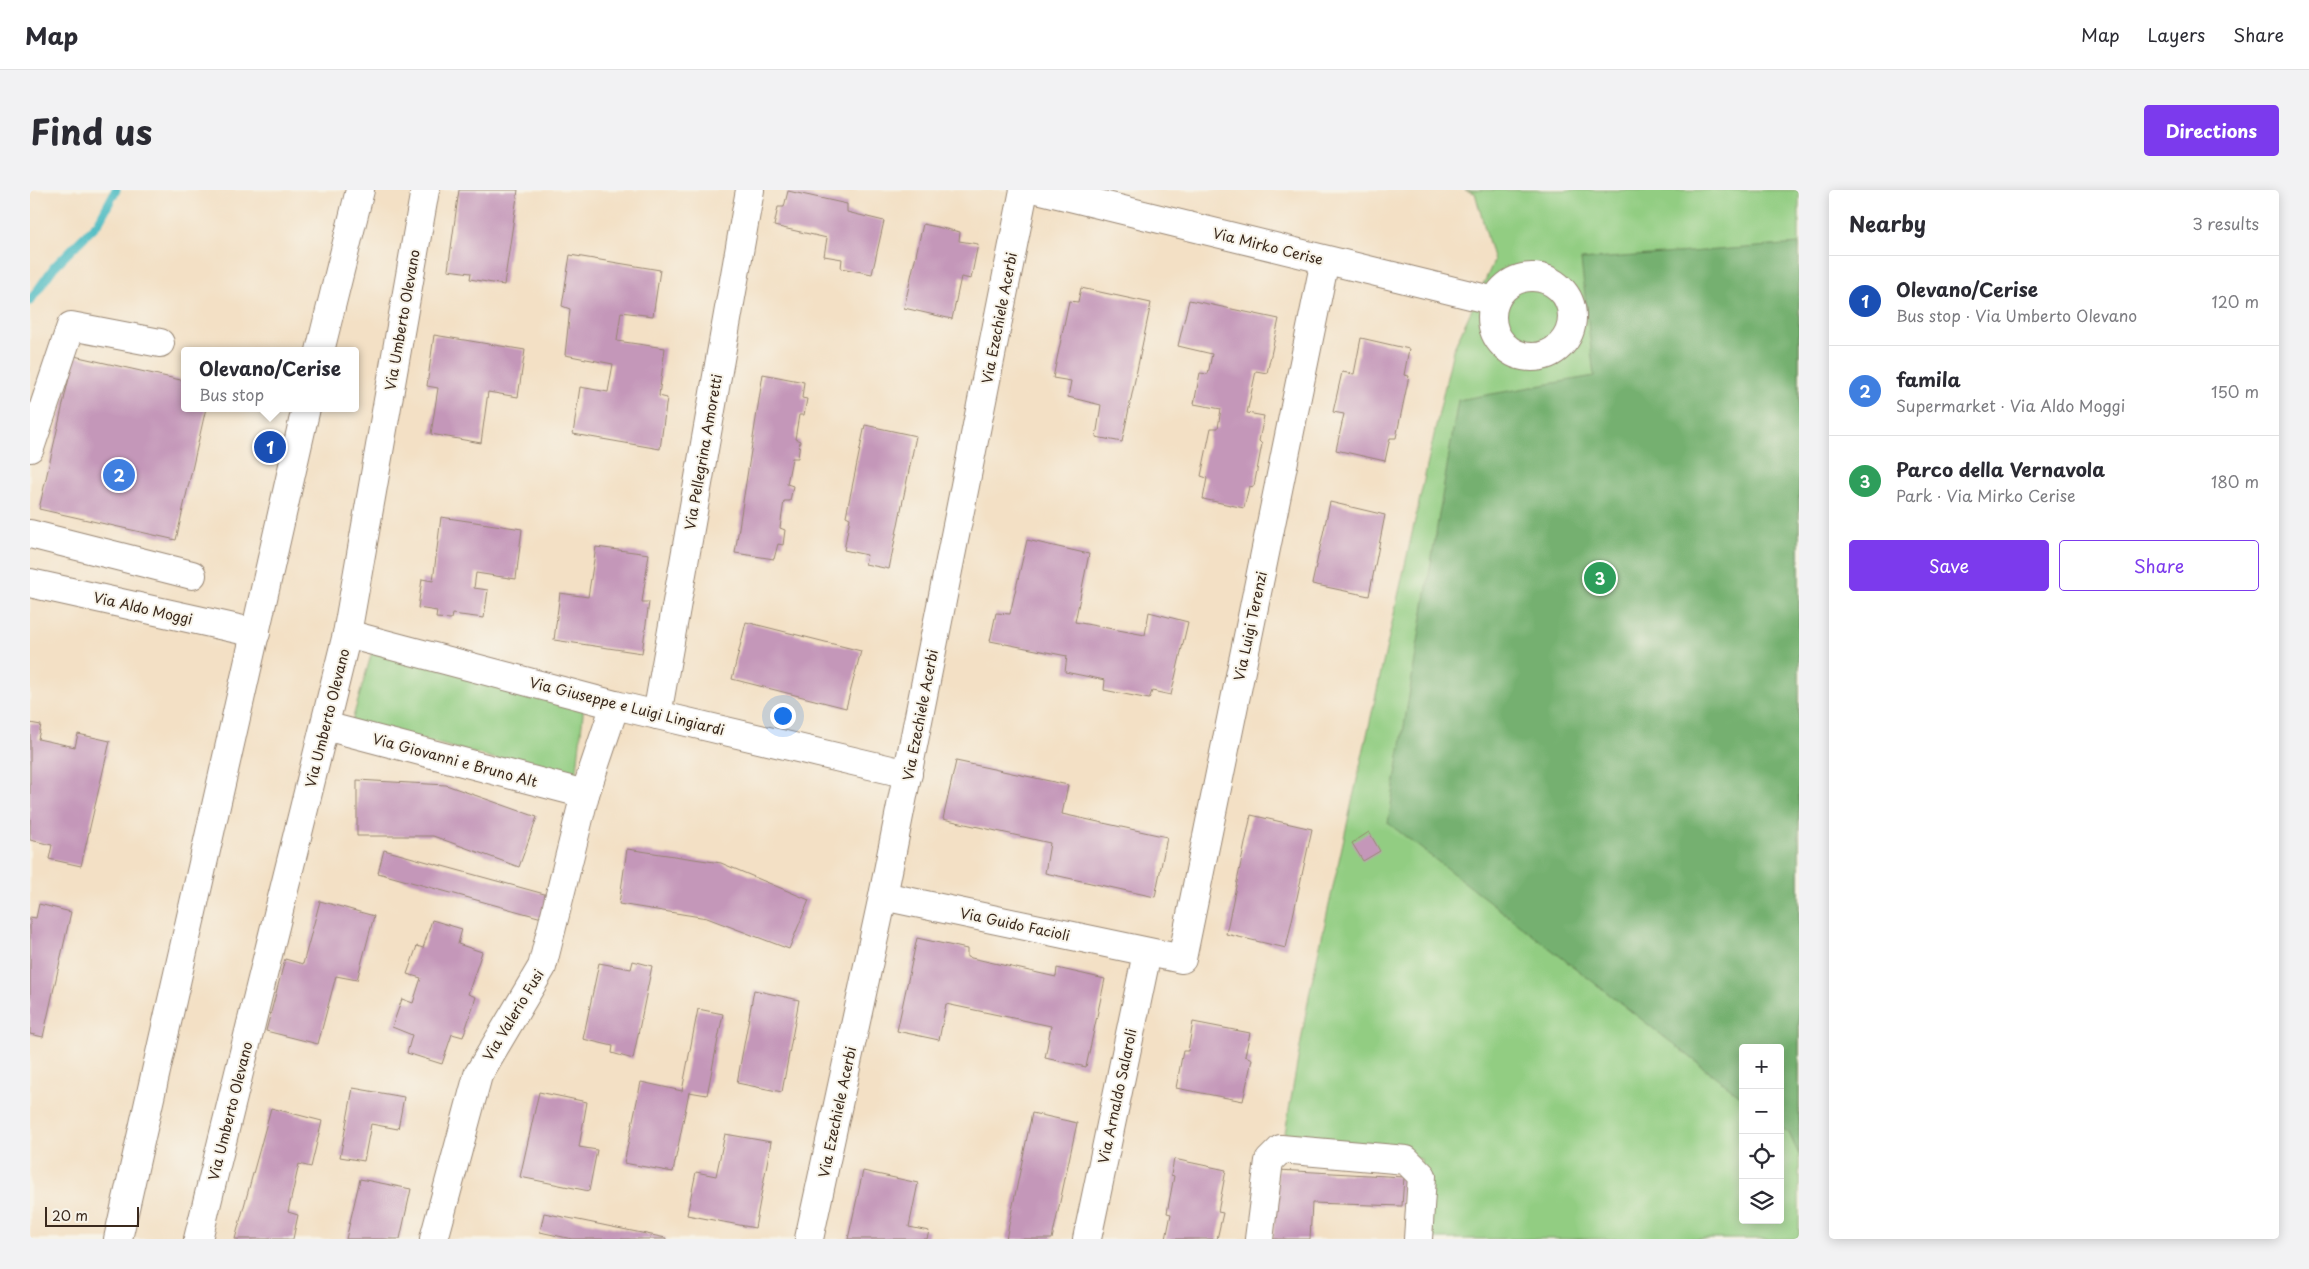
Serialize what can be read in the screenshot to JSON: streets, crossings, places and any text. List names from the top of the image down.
{
  "streets": {
    "street": [
      "Via Mirko Cerise",
      "Via Ezechiele Acerbi",
      "Via Umberto Olevano",
      "Via Pellegrina Amoretti",
      "Via Aldo Moggi",
      "Via Luigi Terenzi",
      "Via Giuseppe e Luigi Lingiardi",
      "Via Giovanni e Bruno Alt",
      "Via Guido Facioli",
      "Via Valerio Fusi",
      "Via Arnaldo Salaroli"
    ]
  },
  "crossings": [
    ["Via Mirko Cerise", "Via Luigi Terenzi"],
    ["Via Ezechiele Acerbi", "Via Giuseppe e Luigi Lingiardi"],
    ["Via Ezechiele Acerbi", "Via Guido Facioli"],
    ["Via Umberto Olevano", "Via Giuseppe e Luigi Lingiardi"],
    ["Via Umberto Olevano", "Via Giovanni e Bruno Alt"],
    ["Via Pellegrina Amoretti", "Via Giuseppe e Luigi Lingiardi"],
    ["Via Luigi Terenzi", "Via Guido Facioli"],
    ["Via Luigi Terenzi", "Via Arnaldo Salaroli"],
    ["Via Giuseppe e Luigi Lingiardi", "Via Valerio Fusi"],
    ["Via Giovanni e Bruno Alt", "Via Valerio Fusi"],
    ["Via Guido Facioli", "Via Arnaldo Salaroli"]
  ],
  "scale_bar": "20 m",
  "page": {
    "header": "Map",
    "nav": ["Map", "Layers", "Share"],
    "title": "Find us",
    "buttons": [
      "Directions",
      ["Save", "Share"]
    ],
    "heading": ["Nearby", "3 results"],
    "list": [
      {
        "mark": "1",
        "name": "Olevano/Cerise",
        "note": "Bus stop · Via Umberto Olevano",
        "value": "120 m"
      },
      {
        "mark": "2",
        "name": "famila",
        "note": "Supermarket · Via Aldo Moggi",
        "value": "150 m"
      },
      {
        "mark": "3",
        "name": "Parco della Vernavola",
        "note": "Park · Via Mirko Cerise",
        "value": "180 m"
      }
    ],
    "popup": ["Olevano/Cerise", "Bus stop"],
    "pins": ["1", "2", "3"],
    "map_buttons": ["+", "−"],
    "scale": "20 m"
  }
}
